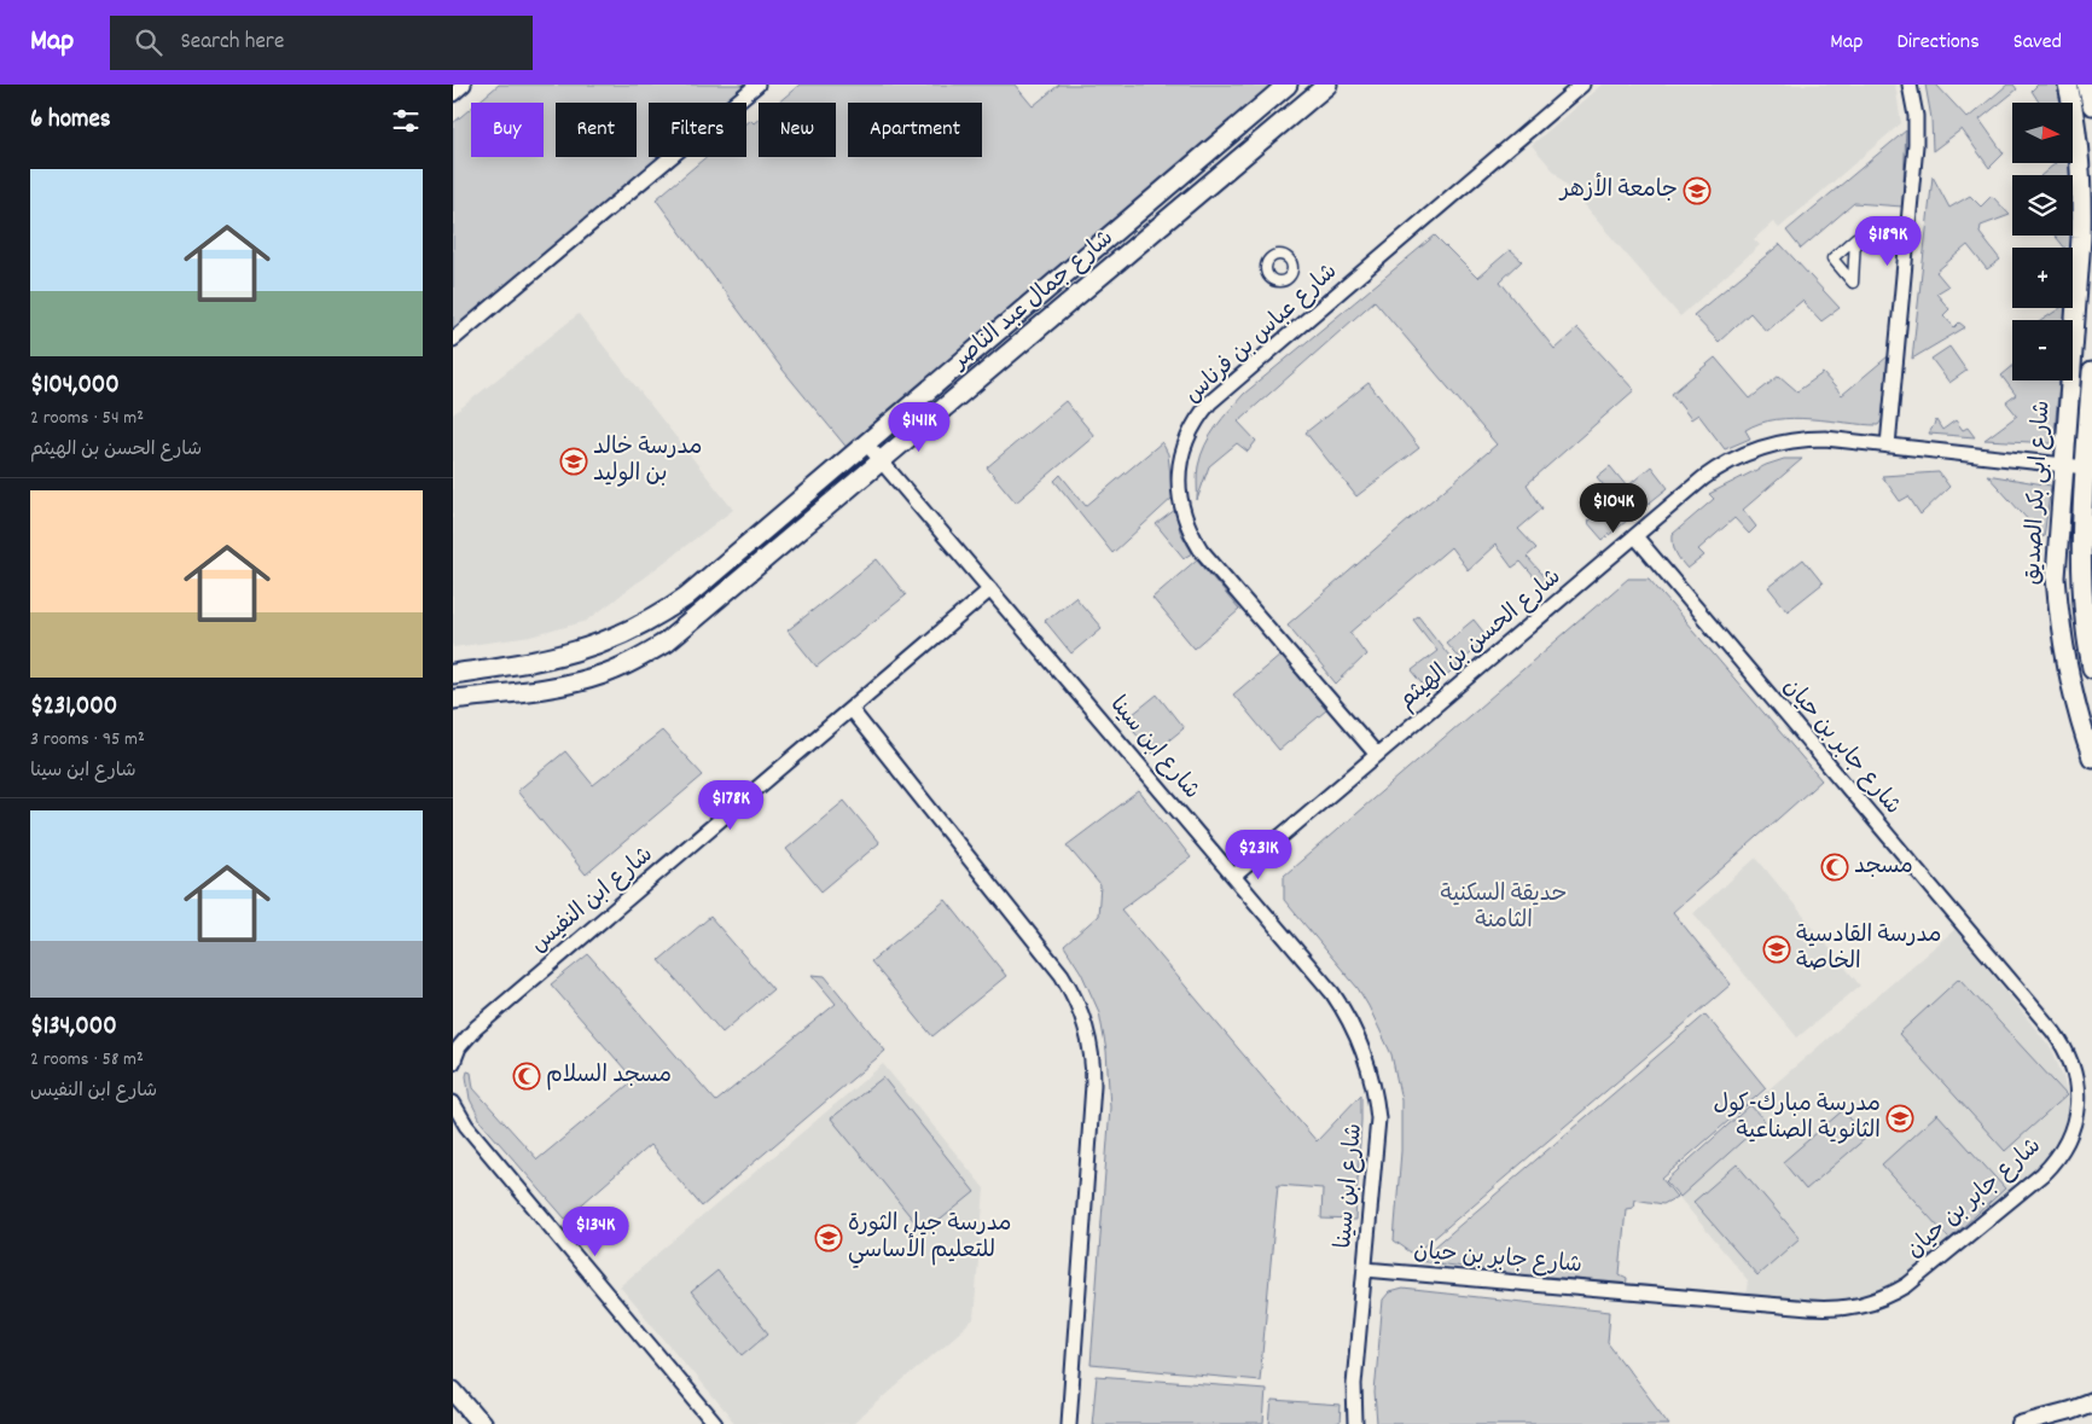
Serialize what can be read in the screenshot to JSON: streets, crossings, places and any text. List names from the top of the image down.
{
  "streets": {
    "main road": ["شارع جمال عبد الناصر", "شارع ابى بكر الصديق"],
    "street": [
      "شارع عباس بن فرناس",
      "شارع الحسن بن الهيثم",
      "شارع جابر بن حيان",
      "شارع ابن سينا",
      "شارع ابن النفيس"
    ]
  },
  "crossings": [
    ["شارع جمال عبد الناصر", "شارع ابن سينا"],
    ["شارع عباس بن فرناس", "شارع الحسن بن الهيثم"],
    ["شارع ابى بكر الصديق", "شارع الحسن بن الهيثم"],
    ["شارع الحسن بن الهيثم", "شارع جابر بن حيان"],
    ["شارع الحسن بن الهيثم", "شارع ابن سينا"],
    ["شارع جابر بن حيان", "شارع ابن سينا"],
    ["شارع ابن سينا", "شارع ابن النفيس"]
  ],
  "parks": ["حديقة السكنية الثامنة"],
  "places": {
    "school or university": [
      "جامعة الأزهر",
      "مدرسة خالد بن الوليد",
      "مدرسة القادسية الخاصة",
      "مدرسة مبارك-كول الثانوية الصناعية",
      "مدرسة جيل الثورة للتعليم الأساسي"
    ],
    "mosque": ["مسجد", "مسجد السلام"]
  },
  "north": "right",
  "page": {
    "header": "Map",
    "search": "Search here",
    "nav": ["Map", "Directions", "Saved"],
    "heading": "6 homes",
    "map_buttons": ["+", "−"],
    "chip": [
      "Buy",
      "Rent",
      "Filters",
      "New",
      "Apartment"
    ],
    "list": [
      {
        "name": "$104,000",
        "note": "2 rooms · 54 m² · شارع الحسن بن الهيثم"
      },
      {
        "name": "$231,000",
        "note": "3 rooms · 95 m² · شارع ابن سينا"
      },
      {
        "name": "$134,000",
        "note": "2 rooms · 58 m² · شارع ابن النفيس"
      }
    ],
    "price": [
      "$189K",
      "$141K",
      "$104K",
      "$178K",
      "$231K",
      "$134K"
    ]
  }
}
